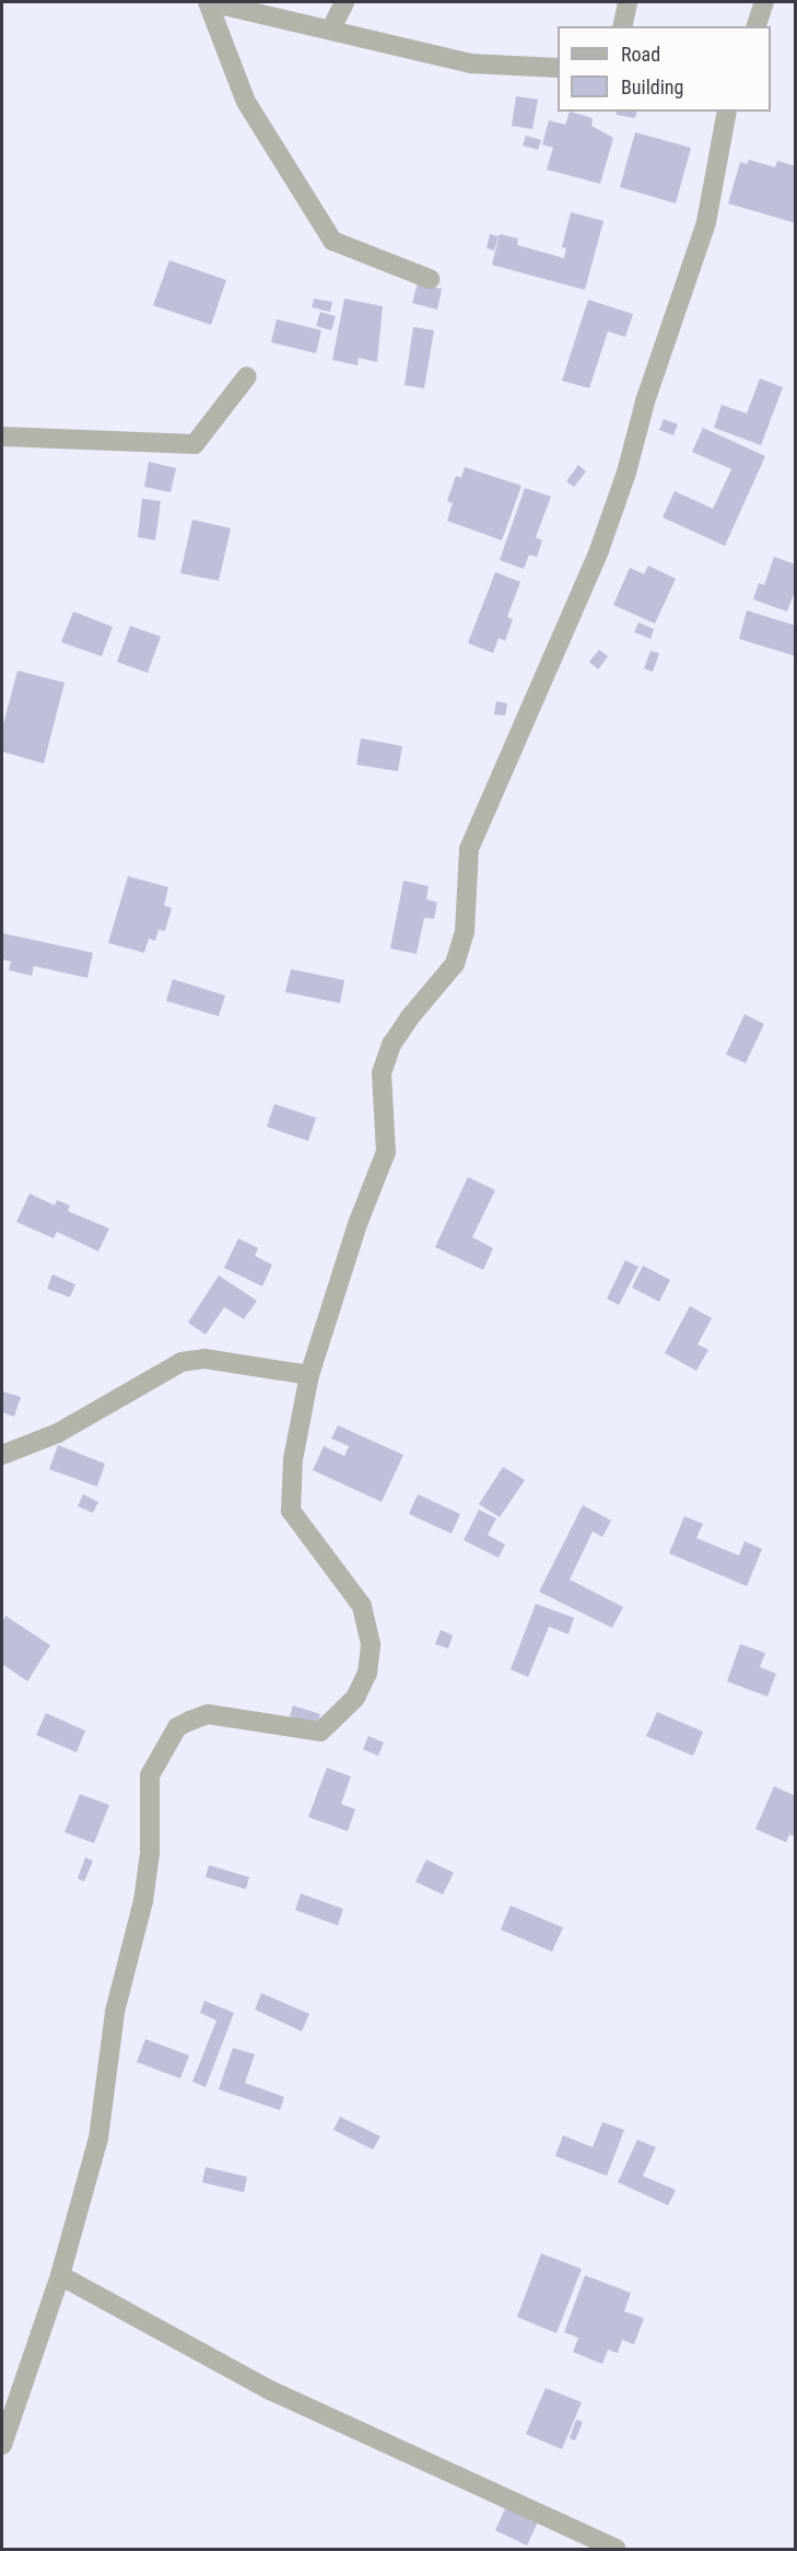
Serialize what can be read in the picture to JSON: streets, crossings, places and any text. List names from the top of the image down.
{
  "legend": ["Road", "Building"]
}
